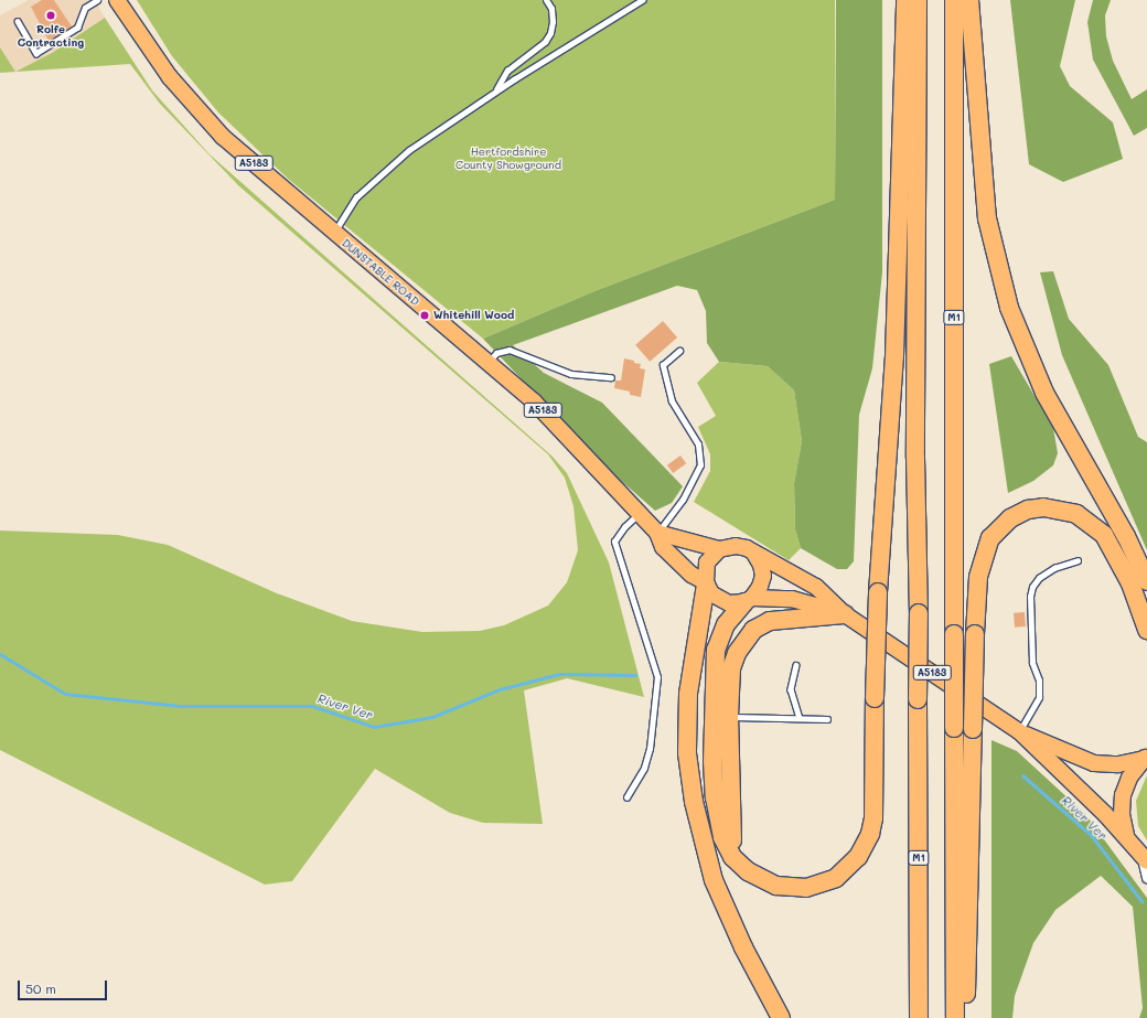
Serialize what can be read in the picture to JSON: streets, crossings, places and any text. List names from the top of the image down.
{
  "streets": {
    "highway": ["M1"],
    "main road": ["A5183", "DUNSTABLE ROAD"]
  },
  "crossings": [
    ["A5183", "DUNSTABLE ROAD"]
  ],
  "water": ["River Ver"],
  "parks": ["Hertfordshire County Showground"],
  "places": ["Rolfe Contracting", "Whitehill Wood"],
  "scale_bar": "50 m"
}
